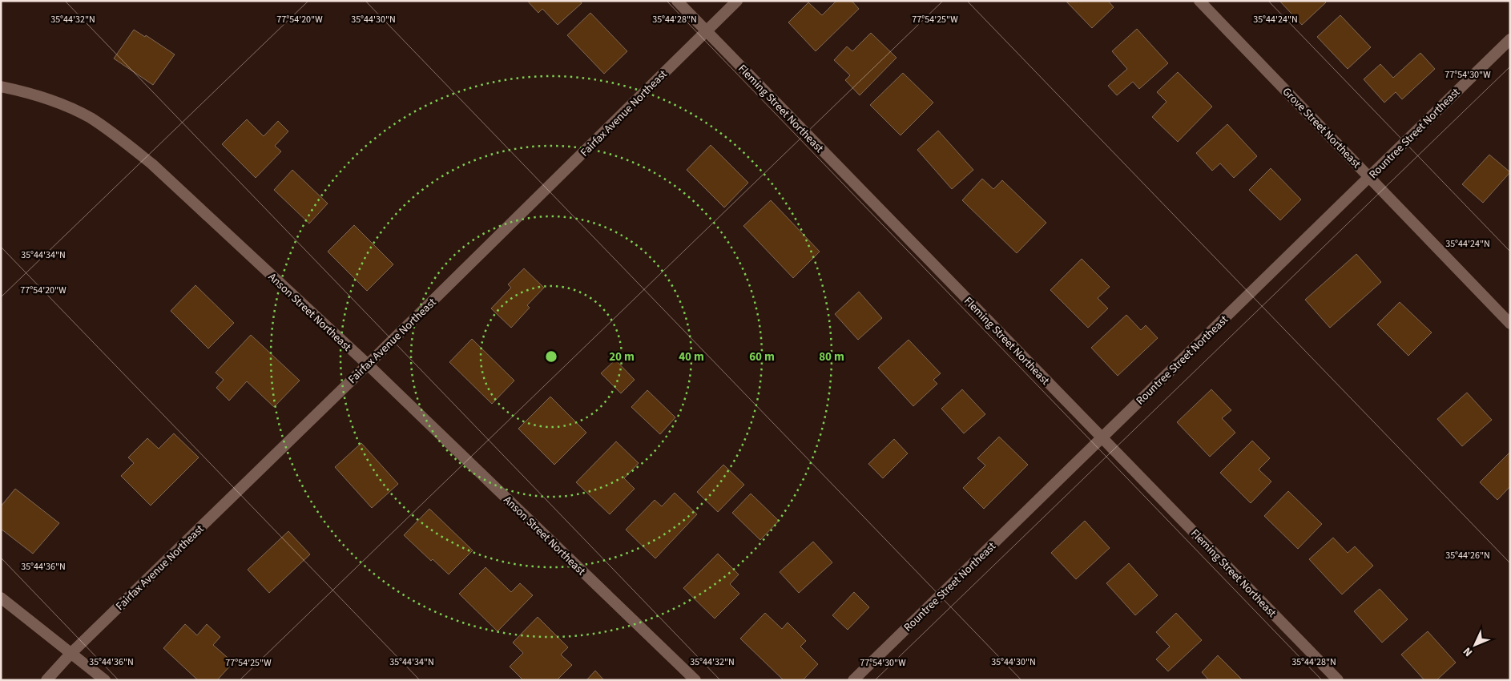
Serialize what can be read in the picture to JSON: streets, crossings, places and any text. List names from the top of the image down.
{
  "streets": {
    "street": [
      "Fleming Street Northeast",
      "Fairfax Avenue Northeast",
      "Grove Street Northeast",
      "Rountree Street Northeast",
      "Anson Street Northeast"
    ]
  },
  "crossings": [
    ["Fleming Street Northeast", "Fairfax Avenue Northeast"],
    ["Fleming Street Northeast", "Rountree Street Northeast"],
    ["Fairfax Avenue Northeast", "Anson Street Northeast"],
    ["Grove Street Northeast", "Rountree Street Northeast"]
  ],
  "north": "bottom left",
  "coordinates": [
    "77°54'20\"W",
    "77°54'25\"W",
    "35°44'32\"N",
    "35°44'30\"N",
    "35°44'28\"N",
    "35°44'24\"N",
    "77°54'30\"W",
    "35°44'34\"N",
    "35°44'26\"N",
    "35°44'36\"N"
  ],
  "rings": [
    "20 m",
    "40 m",
    "60 m",
    "80 m"
  ]
}
